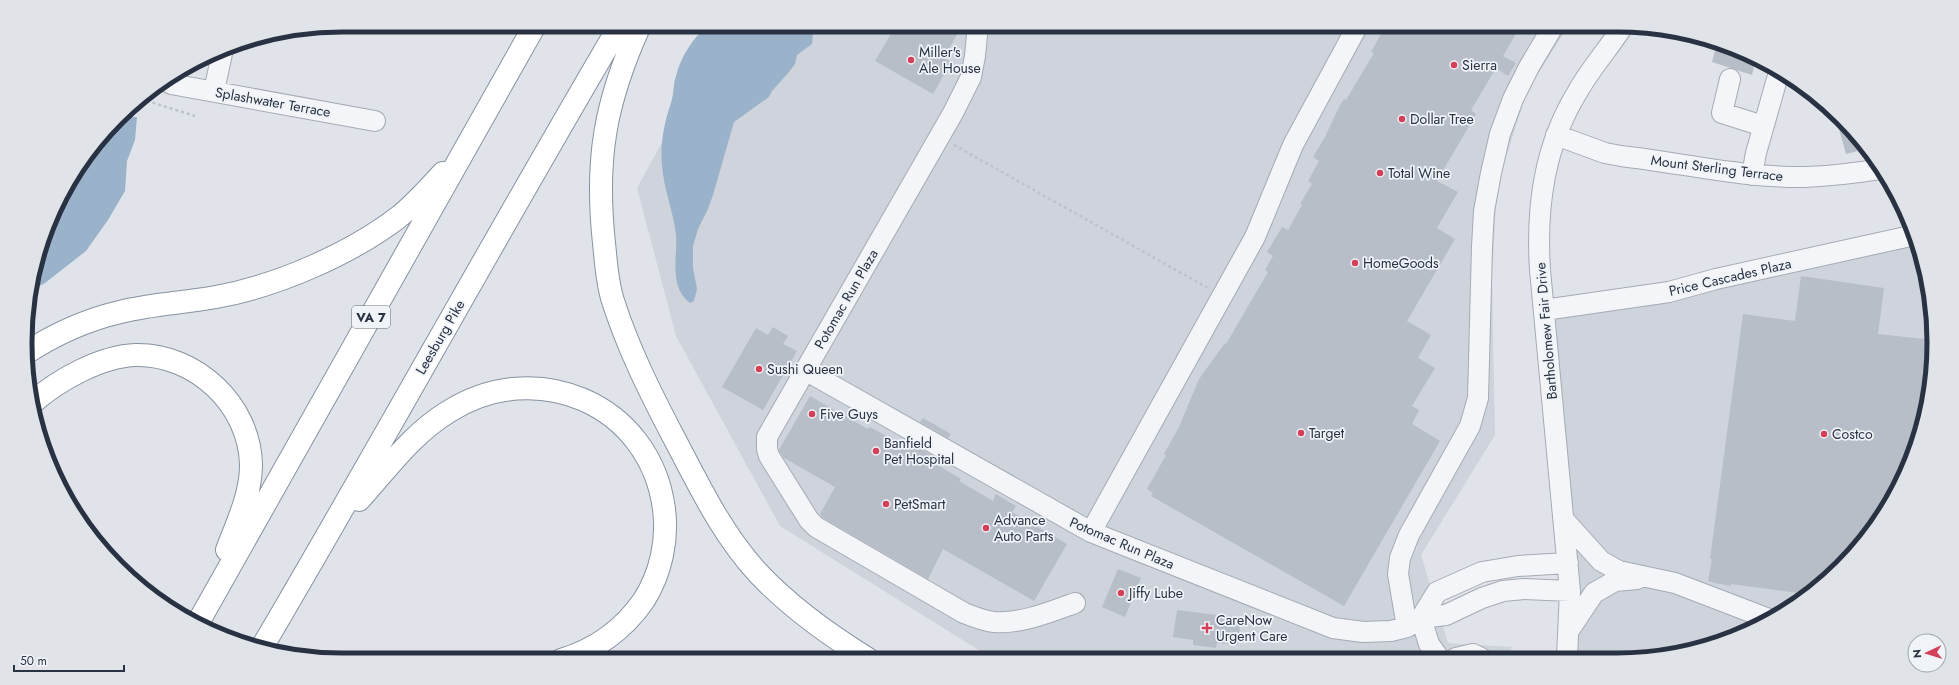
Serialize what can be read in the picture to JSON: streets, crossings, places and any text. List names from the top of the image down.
{
  "streets": {
    "highway": ["VA 7", "Leesburg Pike"],
    "street": [
      "Splashwater Terrace",
      "Mount Sterling Terrace",
      "Price Cascades Plaza",
      "Potomac Run Plaza",
      "Bartholomew Fair Drive"
    ]
  },
  "crossings": [
    ["Mount Sterling Terrace", "Bartholomew Fair Drive"],
    ["Price Cascades Plaza", "Bartholomew Fair Drive"],
    ["Potomac Run Plaza", "Bartholomew Fair Drive"]
  ],
  "places": {
    "other": [
      "Miller's Ale House",
      "Sierra",
      "Dollar Tree",
      "Total Wine",
      "HomeGoods",
      "Sushi Queen",
      "Five Guys",
      "Target",
      "Costco",
      "Banfield Pet Hospital",
      "PetSmart",
      "Advance Auto Parts",
      "Jiffy Lube"
    ],
    "health": ["CareNow Urgent Care"]
  },
  "scale_bar": "50 m",
  "north": "left"
}
